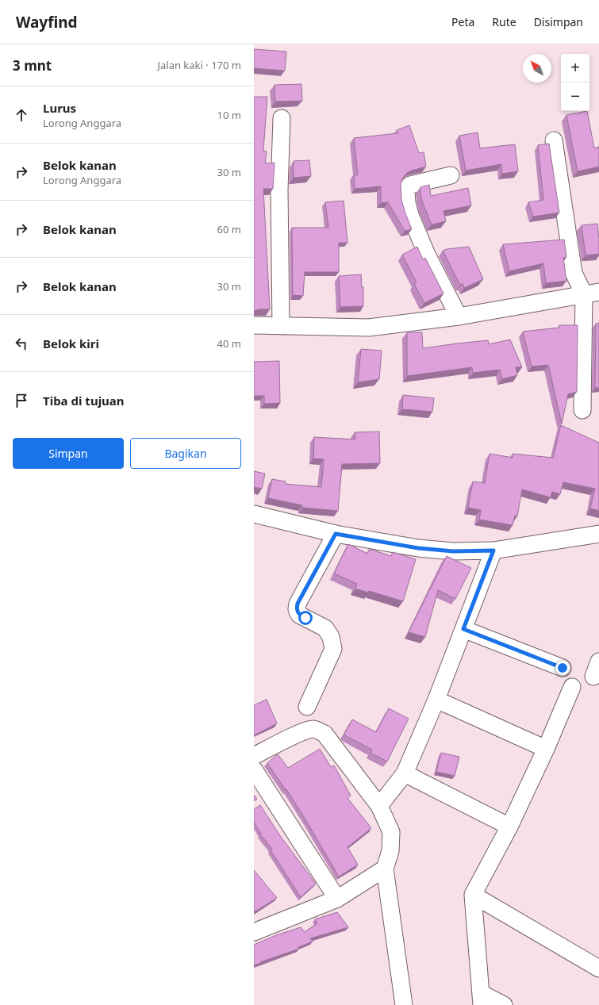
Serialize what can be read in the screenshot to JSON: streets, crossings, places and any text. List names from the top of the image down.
{
  "north": "top left",
  "page": {
    "header": "Wayfind",
    "nav": ["Peta", "Rute", "Disimpan"],
    "heading": ["3 mnt", "Jalan kaki · 170 m"],
    "map_buttons": ["+", "−"],
    "list": [
      ["Lurus", "Lorong Anggara", "10 m"],
      ["Belok kanan", "Lorong Anggara", "30 m"],
      ["Belok kanan", "60 m"],
      ["Belok kanan", "30 m"],
      ["Belok kiri", "40 m"],
      "Tiba di tujuan"
    ],
    "buttons": ["Simpan", "Bagikan"]
  }
}
